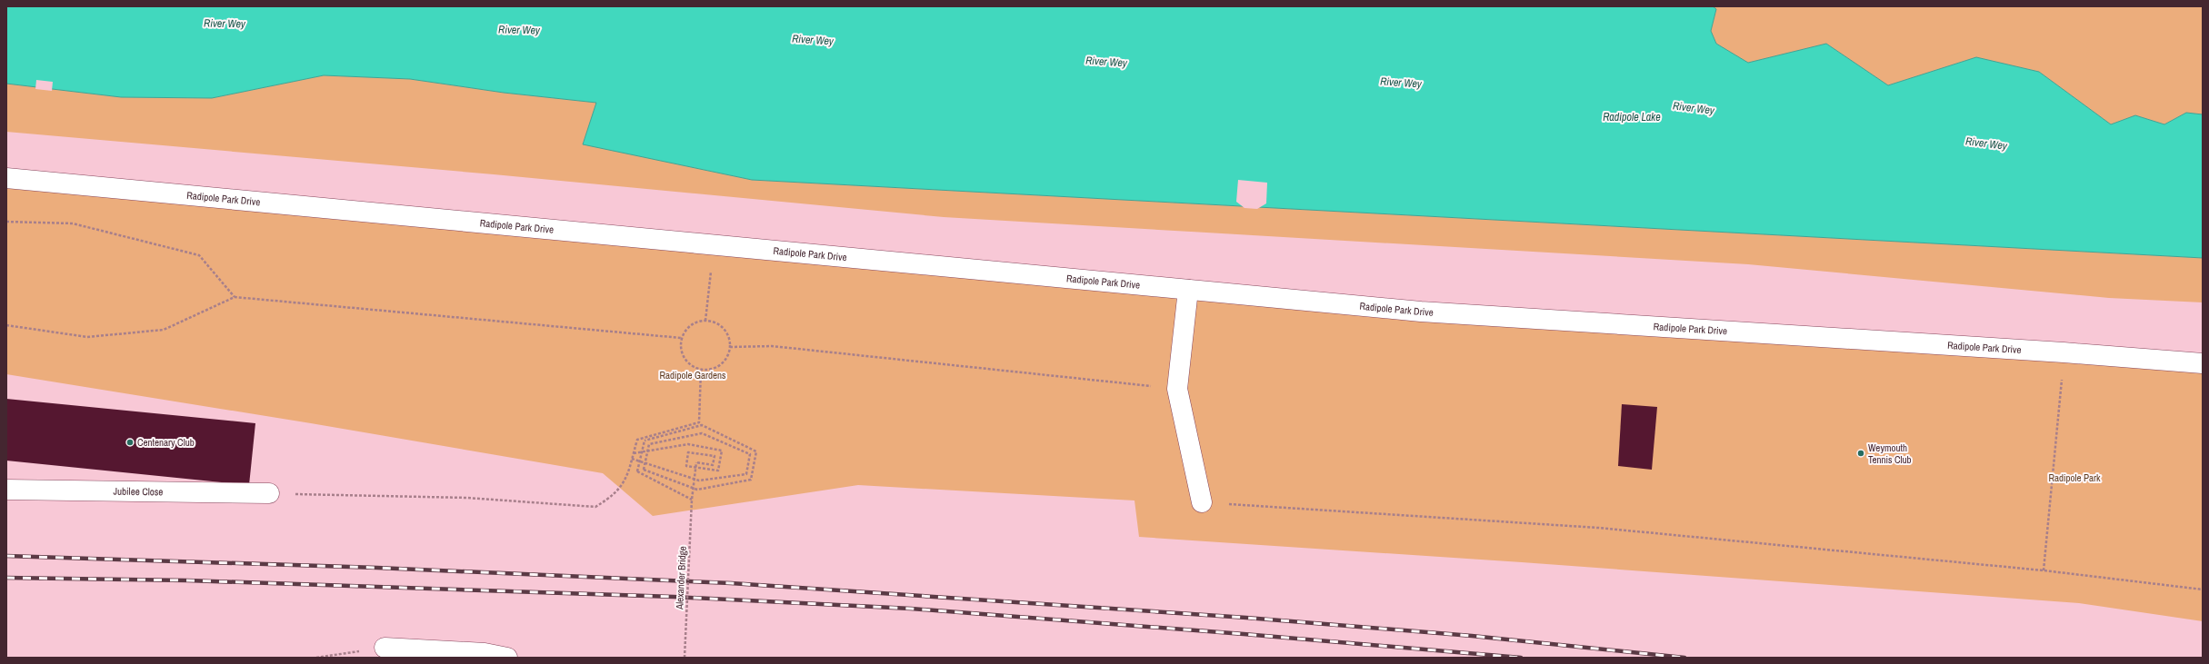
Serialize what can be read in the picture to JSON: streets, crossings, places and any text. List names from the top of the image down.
{
  "streets": {
    "street": ["Radipole Park Drive", "Jubilee Close"],
    "path": ["Alexander Bridge"]
  },
  "water": ["River Wey", "Radipole Lake"],
  "parks": ["Radipole Gardens", "Radipole Park"],
  "places": ["Centenary Club", "Weymouth Tennis Club"]
}
